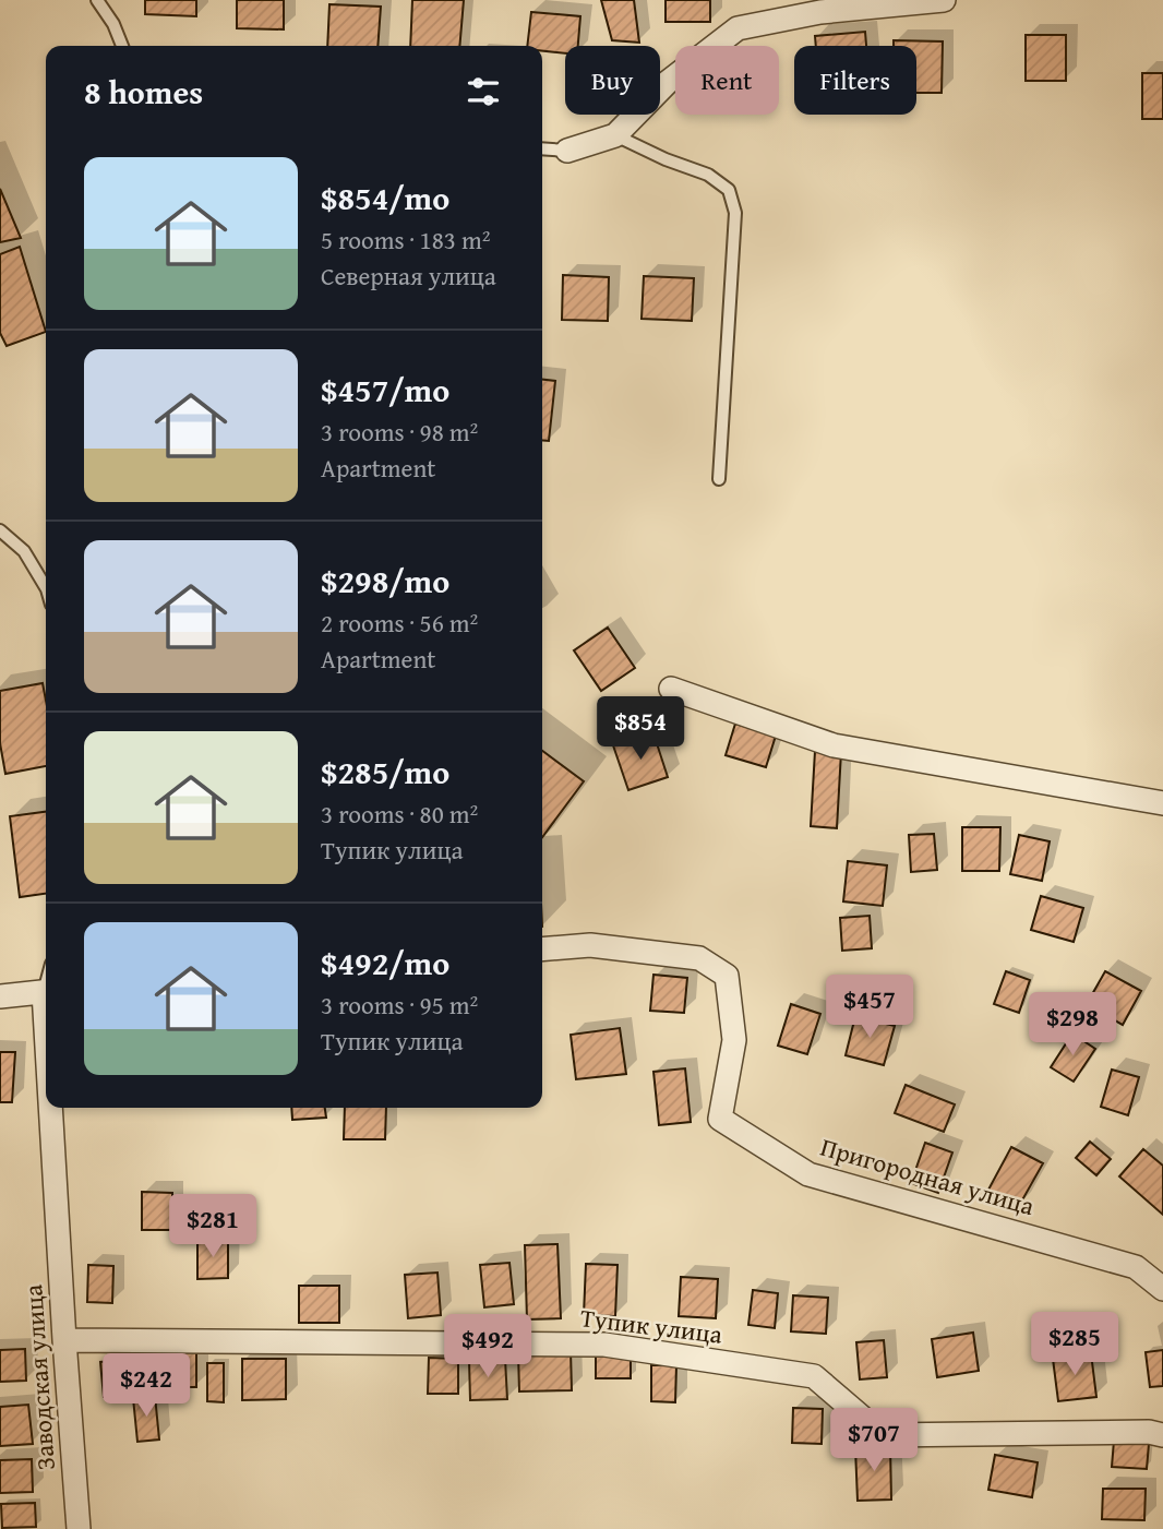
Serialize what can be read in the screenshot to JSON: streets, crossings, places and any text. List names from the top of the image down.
{
  "streets": {
    "street": ["Пригородная улица", "Тупик улица", "Заводская улица"]
  },
  "crossings": [
    ["Тупик улица", "Заводская улица"]
  ],
  "page": {
    "chip": ["Buy", "Rent", "Filters"],
    "heading": "8 homes",
    "list": [
      {
        "name": "$854/mo",
        "note": "5 rooms · 183 m² · Северная улица"
      },
      {
        "name": "$457/mo",
        "note": "3 rooms · 98 m² · Apartment"
      },
      {
        "name": "$298/mo",
        "note": "2 rooms · 56 m² · Apartment"
      },
      {
        "name": "$285/mo",
        "note": "3 rooms · 80 m² · Тупик улица"
      },
      {
        "name": "$492/mo",
        "note": "3 rooms · 95 m² · Тупик улица"
      }
    ],
    "price": [
      "$854",
      "$457",
      "$298",
      "$281",
      "$285",
      "$492",
      "$242",
      "$707"
    ]
  }
}
